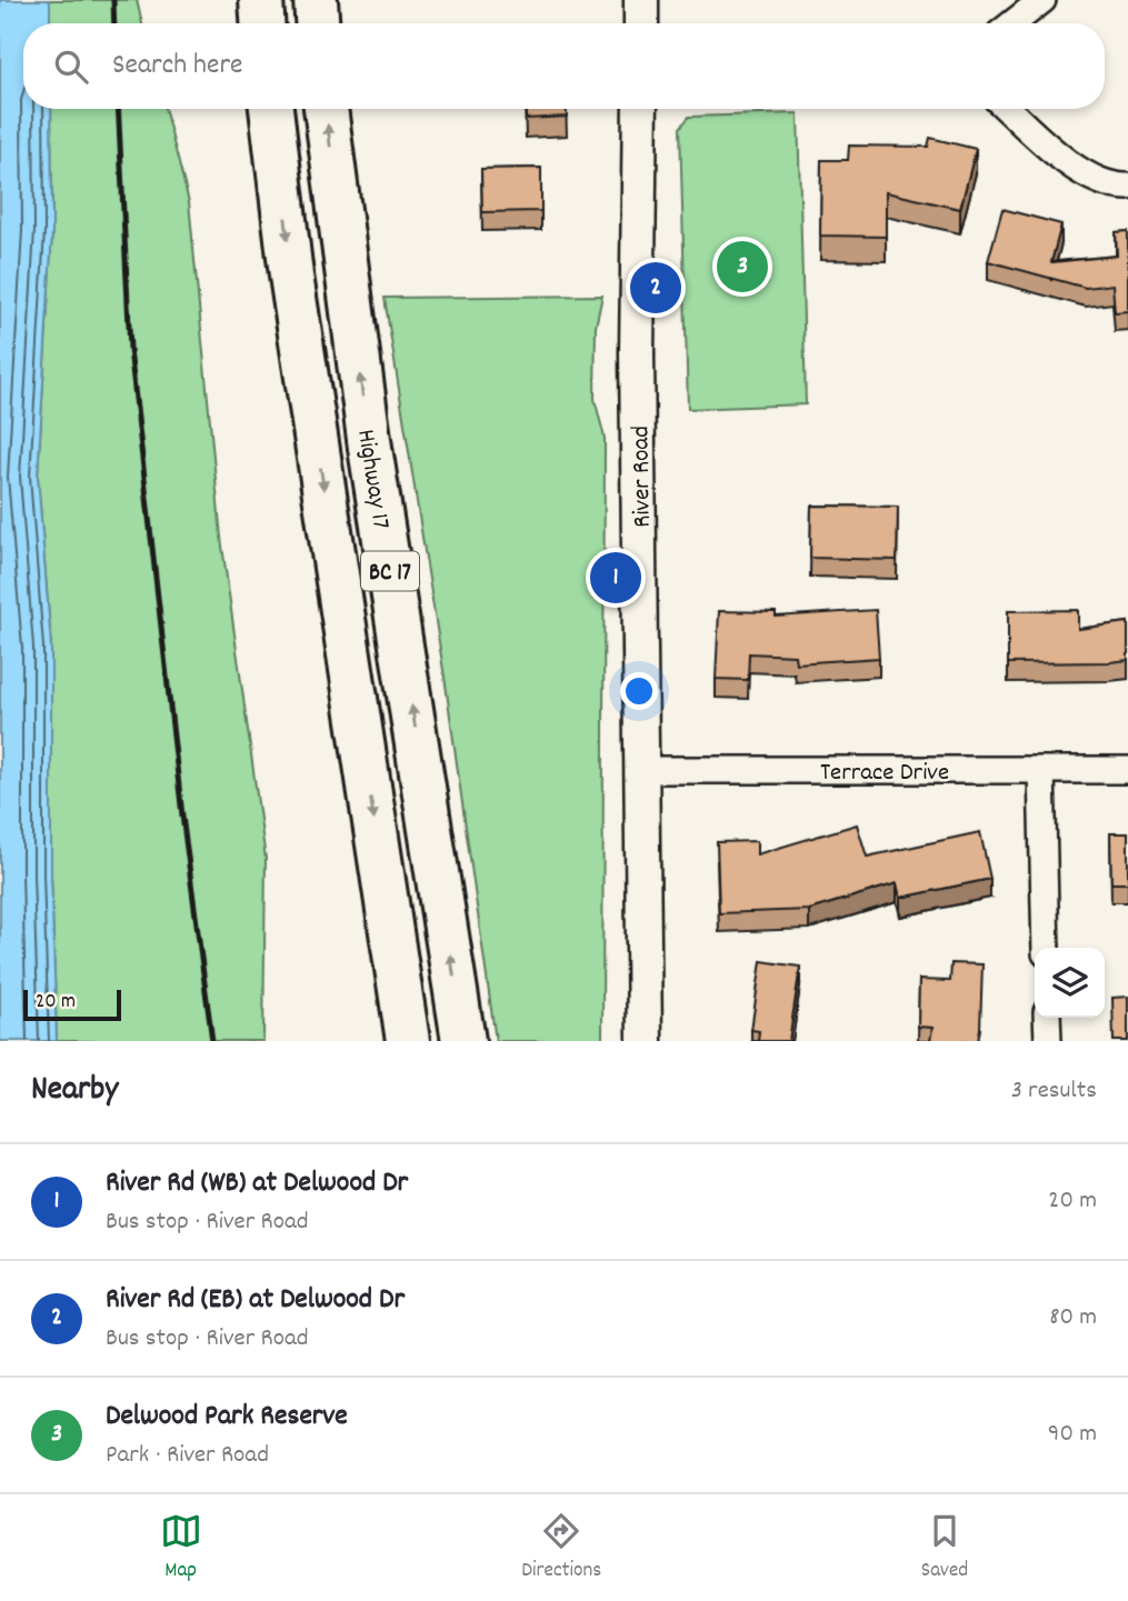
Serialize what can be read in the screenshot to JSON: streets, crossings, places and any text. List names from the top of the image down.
{
  "streets": {
    "highway": ["Highway 17", "BC 17"],
    "street": ["River Road", "Terrace Drive"]
  },
  "crossings": [
    ["River Road", "Terrace Drive"]
  ],
  "scale_bar": "20 m",
  "page": {
    "search": "Search here",
    "pins": ["3", "2", "1"],
    "scale": "20 m",
    "heading": ["Nearby", "3 results"],
    "list": [
      {
        "mark": "1",
        "name": "River Rd (WB) at Delwood Dr",
        "note": "Bus stop · River Road",
        "value": "20 m"
      },
      {
        "mark": "2",
        "name": "River Rd (EB) at Delwood Dr",
        "note": "Bus stop · River Road",
        "value": "80 m"
      },
      {
        "mark": "3",
        "name": "Delwood Park Reserve",
        "note": "Park · River Road",
        "value": "90 m"
      }
    ],
    "nav": ["Map", "Directions", "Saved"]
  }
}
